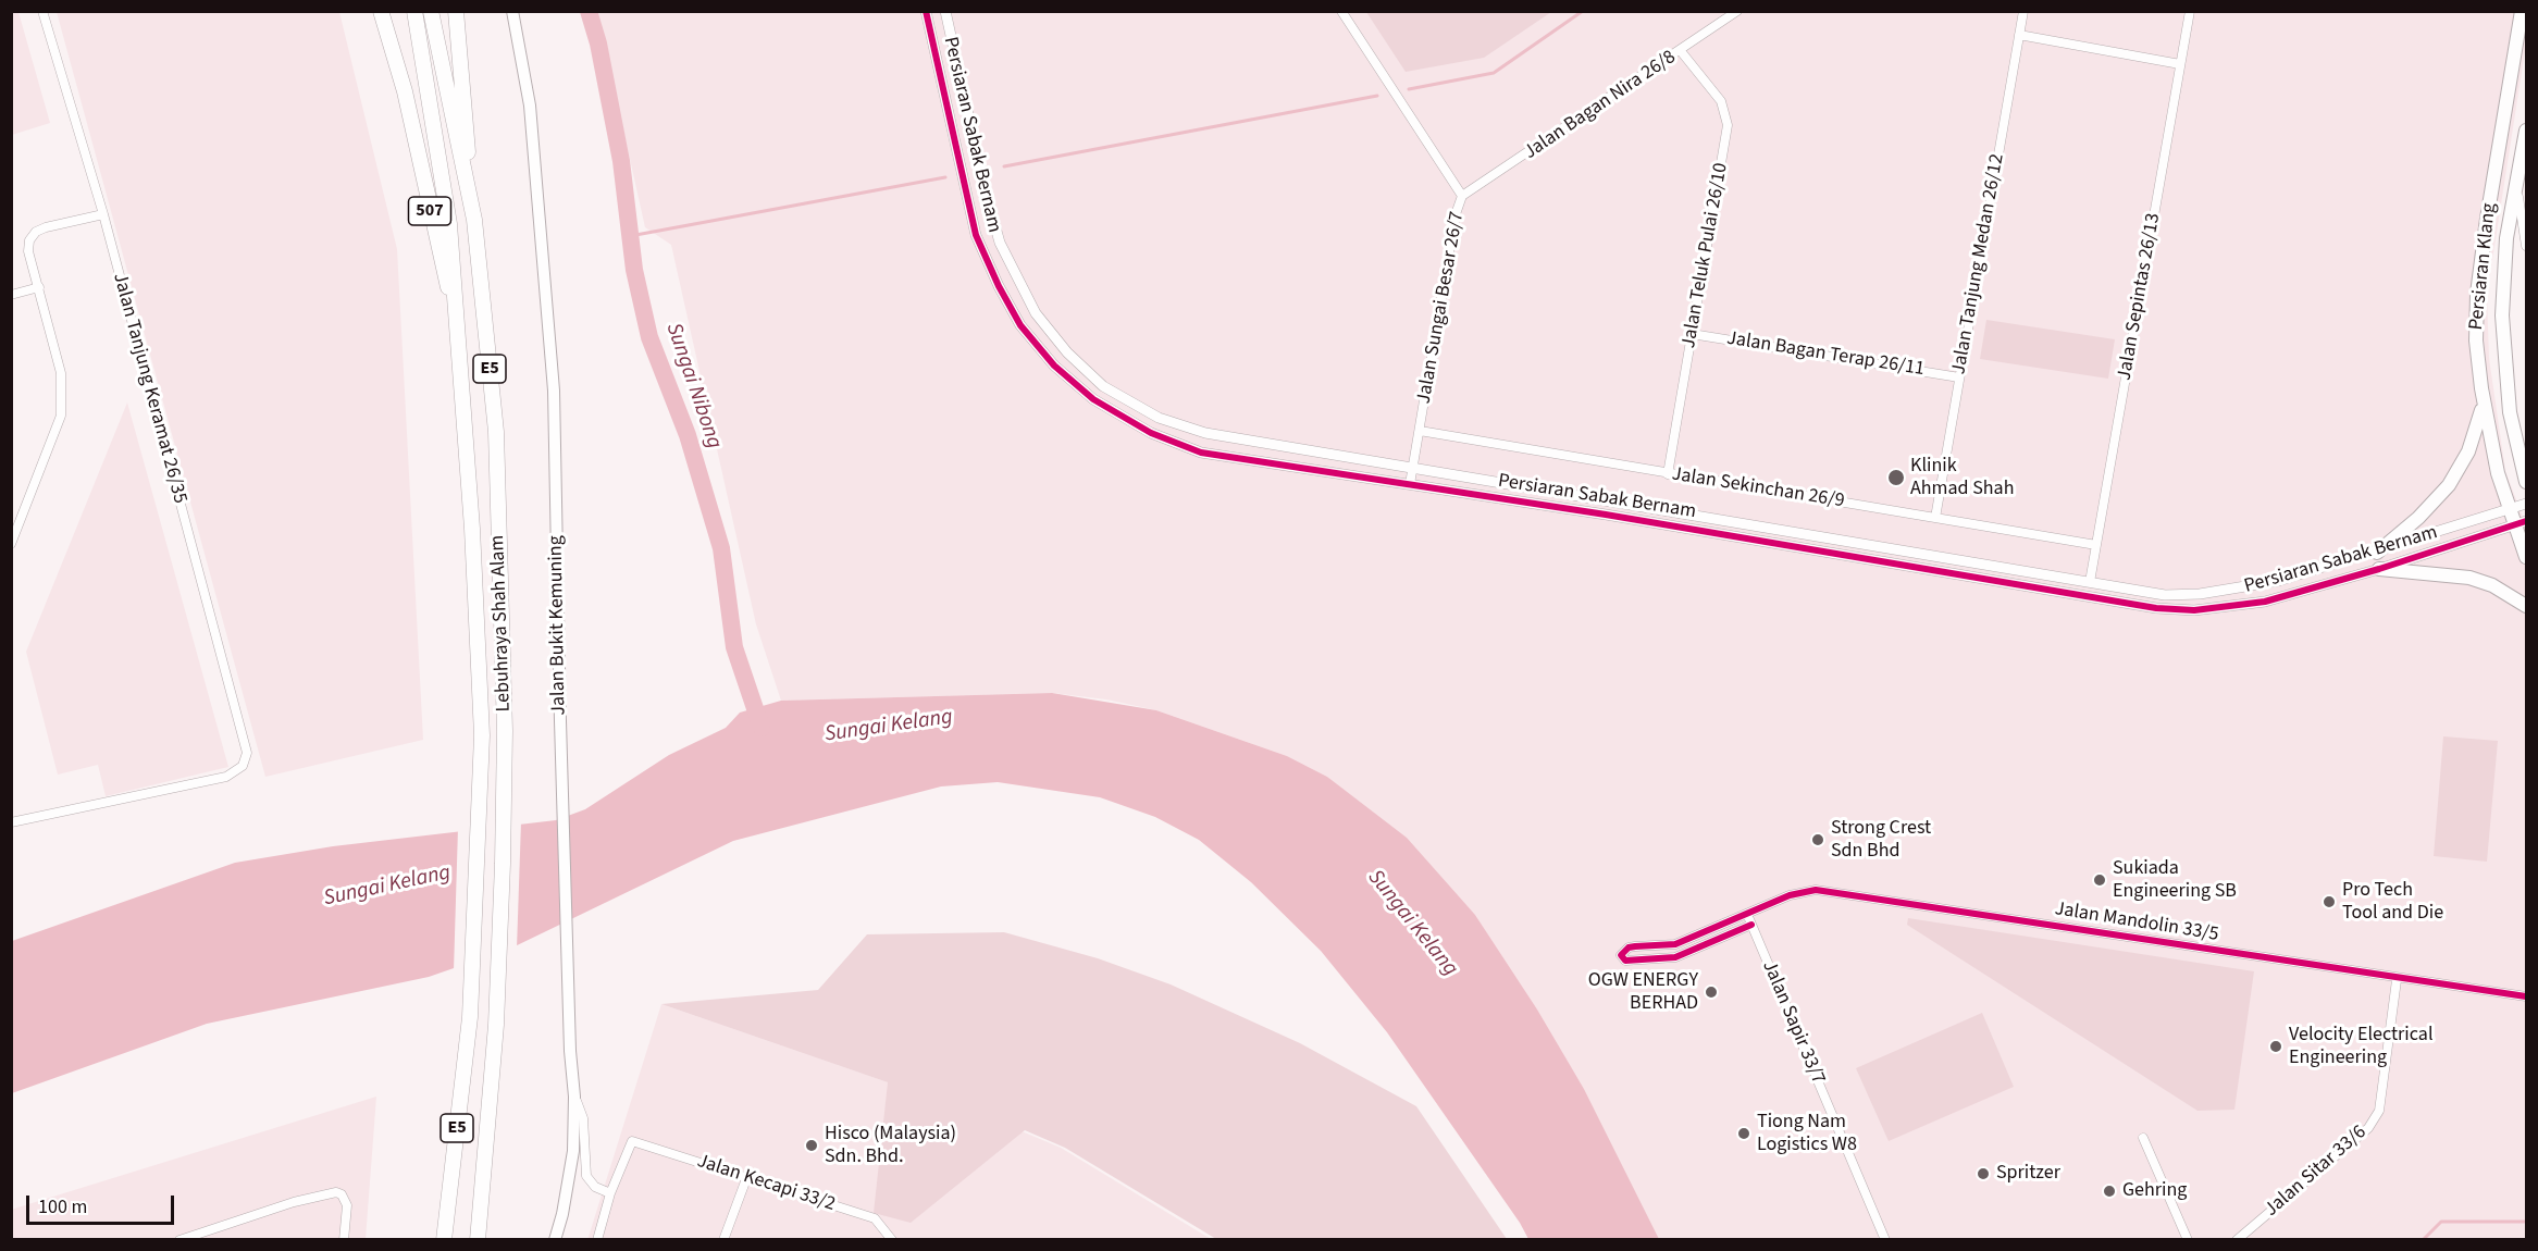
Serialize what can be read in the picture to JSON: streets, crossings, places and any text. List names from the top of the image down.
{
  "streets": {
    "highway": ["507", "E5", "Lebuhraya Shah Alam"],
    "main road": ["Persiaran Klang", "Jalan Bukit Kemuning"],
    "street": [
      "Jalan Bagan Nira 26/8",
      "Persiaran Sabak Bernam",
      "Jalan Teluk Pulai 26/10",
      "Jalan Tanjung Medan 26/12",
      "Jalan Sepintas 26/13",
      "Jalan Sungai Besar 26/7",
      "Jalan Bagan Terap 26/11",
      "Jalan Tanjung Keramat 26/35",
      "Jalan Sekinchan 26/9",
      "Jalan Mandolin 33/5",
      "Jalan Sapir 33/7",
      "Jalan Sitar 33/6",
      "Jalan Kecapi 33/2"
    ]
  },
  "crossings": [
    ["Jalan Bagan Nira 26/8", "Jalan Teluk Pulai 26/10"],
    ["Jalan Bagan Nira 26/8", "Jalan Sungai Besar 26/7"],
    ["Persiaran Sabak Bernam", "Persiaran Klang"],
    ["Persiaran Sabak Bernam", "Jalan Sepintas 26/13"],
    ["Persiaran Sabak Bernam", "Jalan Sungai Besar 26/7"],
    ["507", "Lebuhraya Shah Alam"],
    ["Jalan Teluk Pulai 26/10", "Jalan Bagan Terap 26/11"],
    ["Jalan Teluk Pulai 26/10", "Jalan Sekinchan 26/9"],
    ["Jalan Tanjung Medan 26/12", "Jalan Bagan Terap 26/11"],
    ["Jalan Tanjung Medan 26/12", "Jalan Sekinchan 26/9"],
    ["Jalan Sepintas 26/13", "Jalan Sekinchan 26/9"],
    ["Jalan Sungai Besar 26/7", "Jalan Sekinchan 26/9"],
    ["Jalan Mandolin 33/5", "Jalan Sapir 33/7"],
    ["Jalan Mandolin 33/5", "Jalan Sitar 33/6"]
  ],
  "water": ["Sungai Nibong", "Sungai Kelang"],
  "places": [
    "Klinik Ahmad Shah",
    "Strong Crest Sdn Bhd",
    "Sukiada Engineering SB",
    "Pro Tech Tool and Die",
    "OGW ENERGY BERHAD",
    "Velocity Electrical Engineering",
    "Tiong Nam Logistics W8",
    "Hisco (Malaysia) Sdn. Bhd.",
    "Spritzer",
    "Gehring"
  ],
  "scale_bar": "100 m"
}
